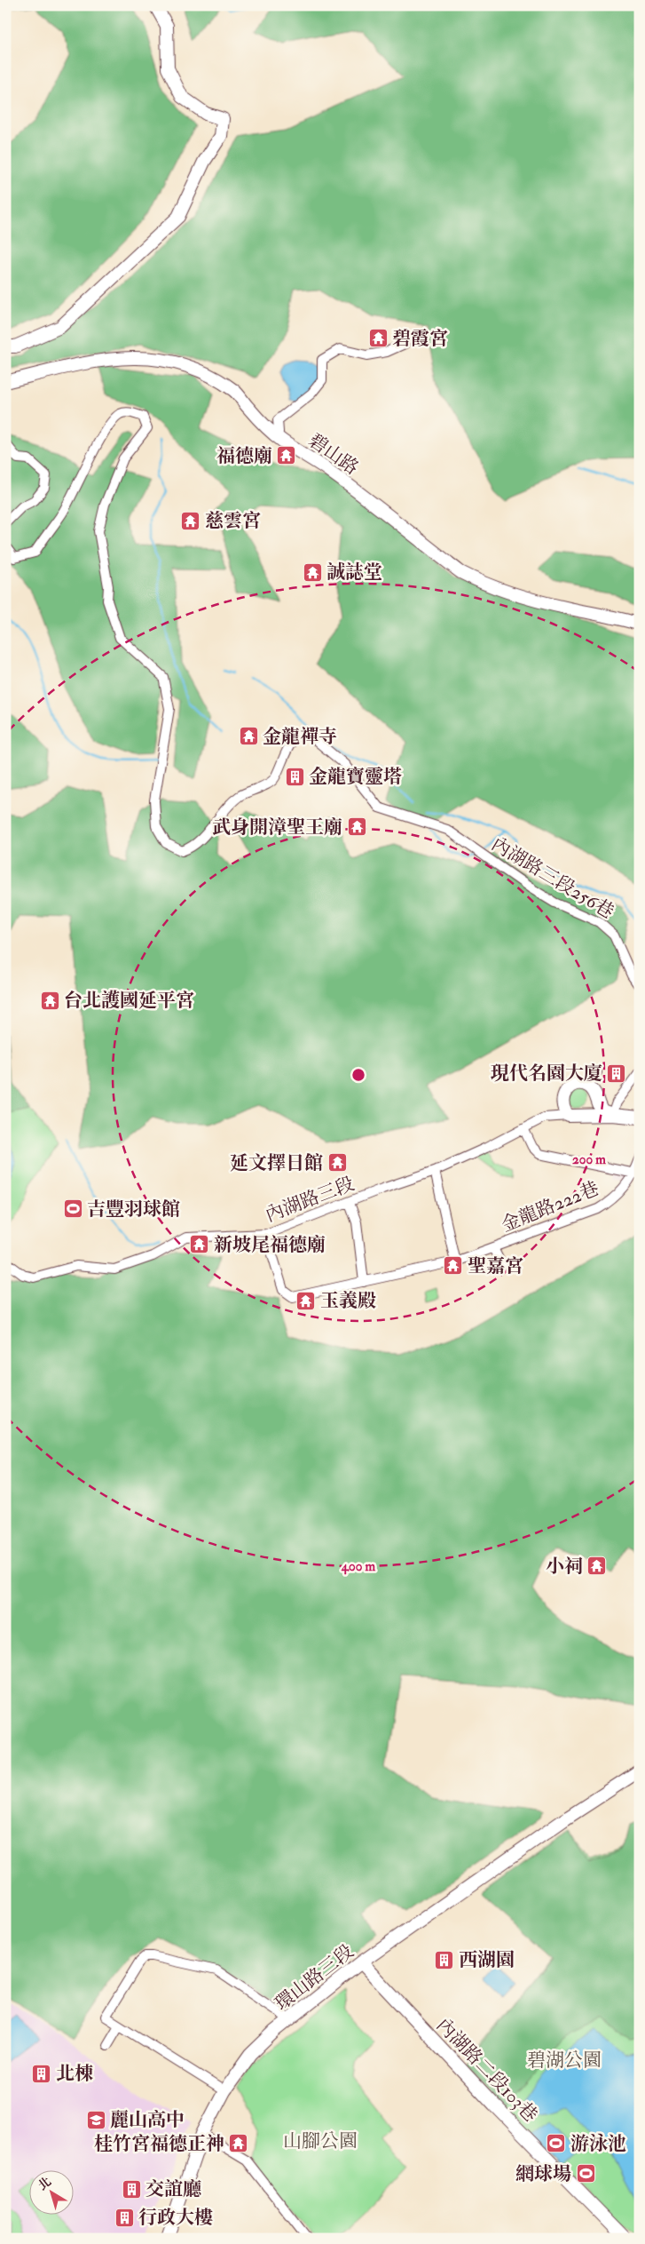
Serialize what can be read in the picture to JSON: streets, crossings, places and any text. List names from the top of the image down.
{
  "streets": {
    "street": [
      "碧山路",
      "內湖路三段256巷",
      "內湖路三段",
      "金龍路222巷",
      "環山路三段",
      "內湖路二段103巷"
    ]
  },
  "crossings": [
    ["內湖路三段", "金龍路222巷"],
    ["環山路三段", "內湖路二段103巷"]
  ],
  "parks": ["碧湖公園", "山腳公園"],
  "places": {
    "temple": [
      "碧霞宮",
      "福德廟",
      "慈雲宮",
      "誠誌堂",
      "金龍禪寺",
      "武身開漳聖王廟",
      "台北護國延平宮",
      "延文擇日館",
      "新坡尾福德廟",
      "聖嘉宮",
      "玉義殿",
      "小祠",
      "桂竹宮福德正神"
    ],
    "building": [
      "金龍寶靈塔",
      "現代名園大廈",
      "西湖園",
      "北棟",
      "交誼廳",
      "行政大樓"
    ],
    "sports": ["吉豐羽球館", "游泳池", "網球場"],
    "school or university": ["麗山高中"]
  },
  "north": "top left",
  "rings": ["200 m", "400 m"]
}
